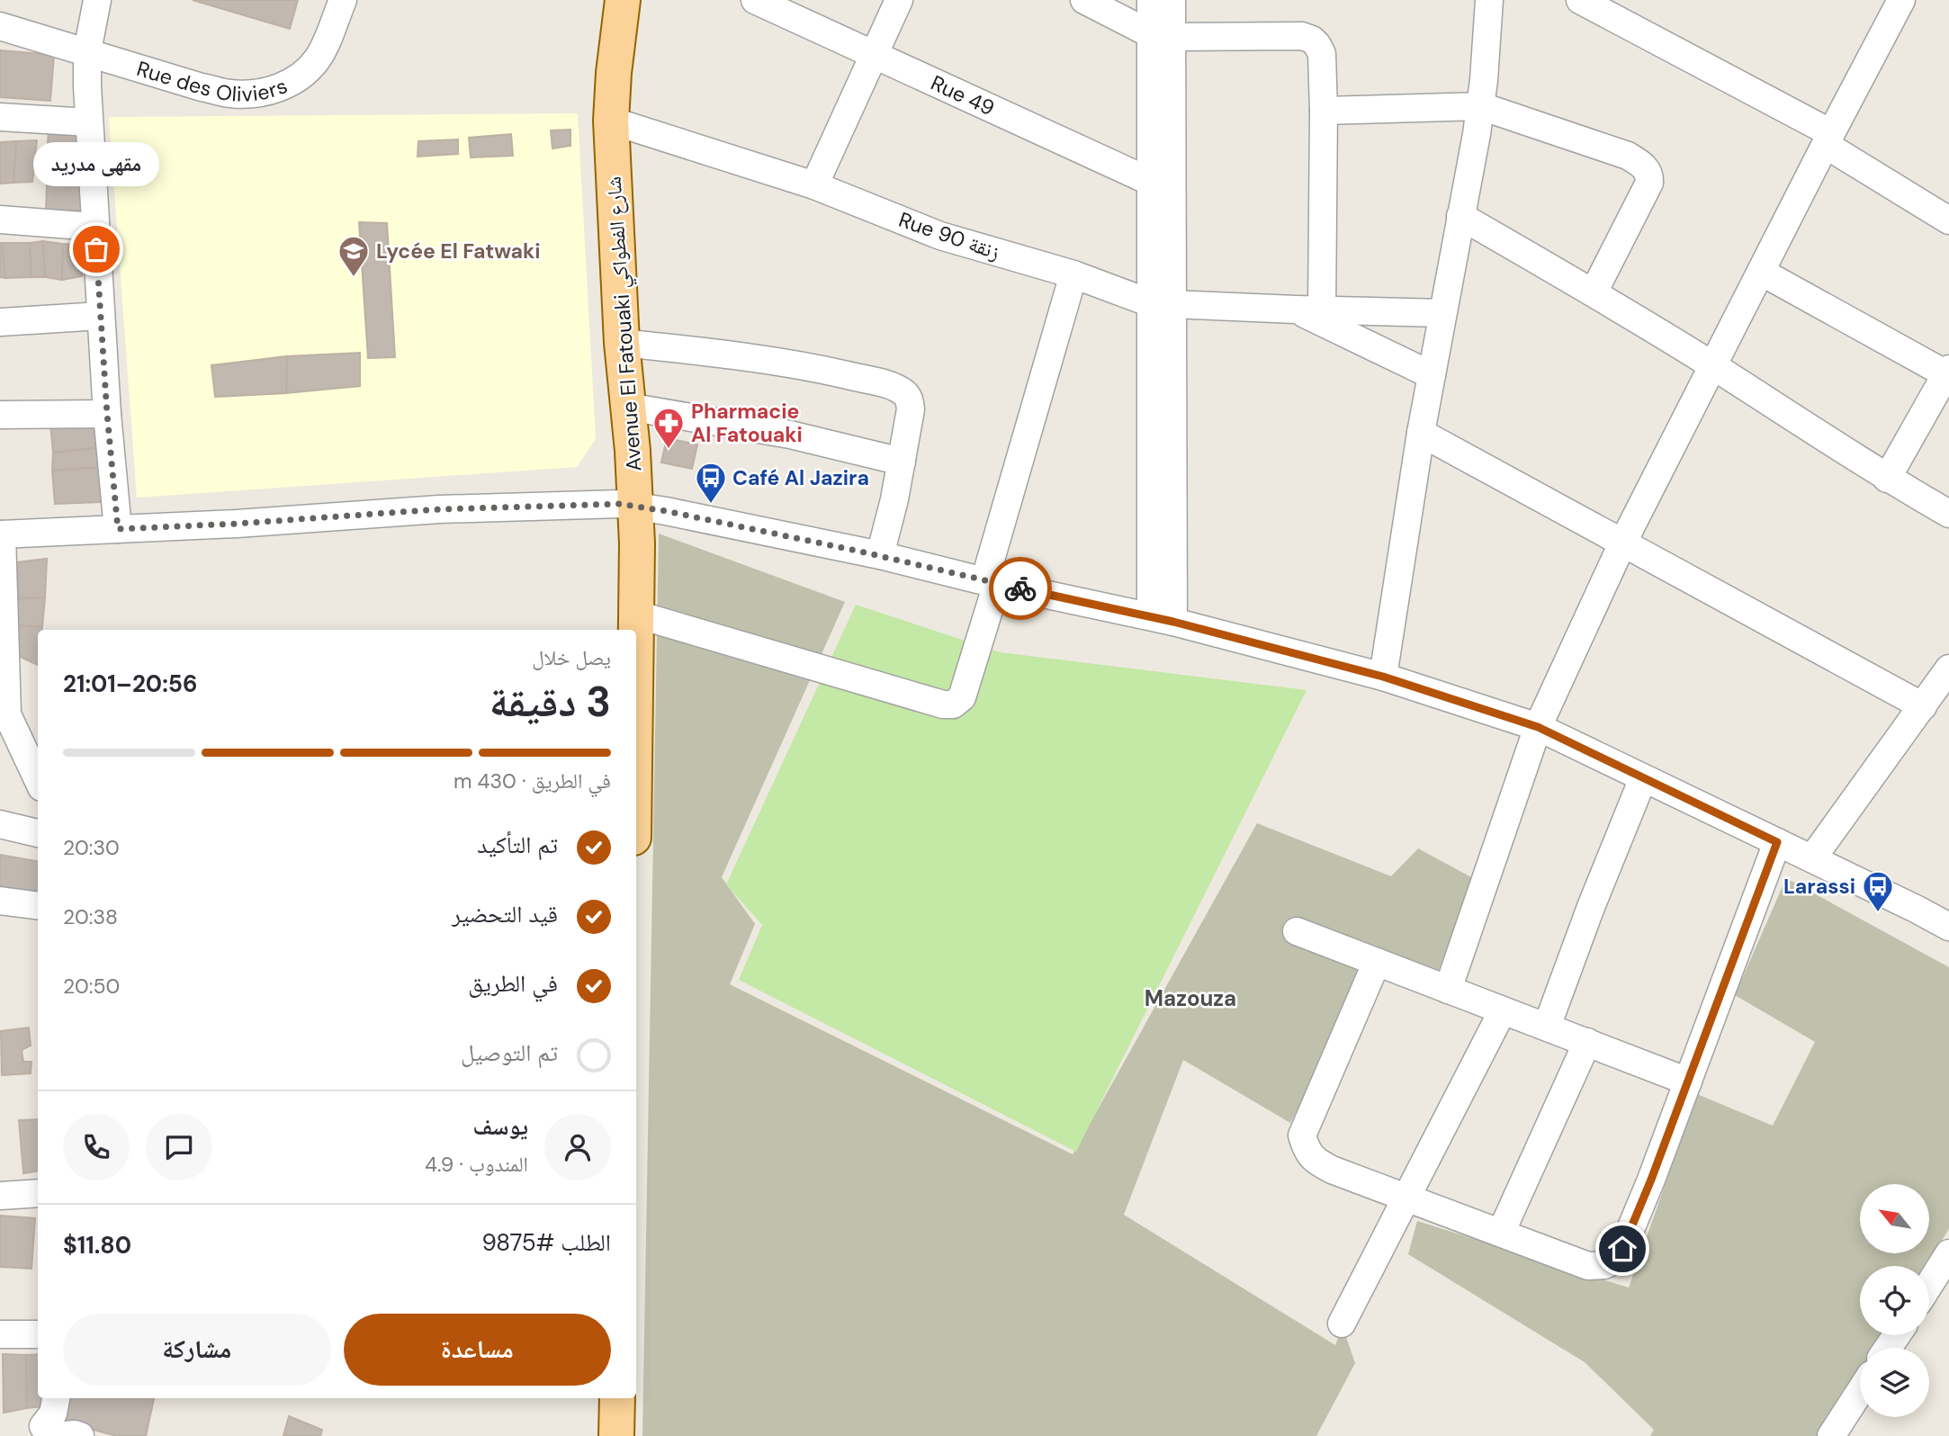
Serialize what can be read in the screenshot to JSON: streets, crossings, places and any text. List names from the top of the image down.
{
  "streets": {
    "main road": ["Avenue El Fatouaki شارع الفطواكي"],
    "street": ["Rue des Oliviers", "Rue 49", "Rue 90 زنقة"]
  },
  "crossings": [
    ["Rue 90 زنقة", "Avenue El Fatouaki شارع الفطواكي"]
  ],
  "districts": ["Mazouza"],
  "places": {
    "other": ["مقهى مدريد"],
    "school or university": ["Lycée El Fatwaki"],
    "pharmacy": ["Pharmacie Al Fatouaki"],
    "bus stop": ["Café Al Jazira", "Larassi"]
  },
  "north": "top left",
  "page": {
    "bubble": "مقهى مدريد",
    "heading": ["3 دقيقة", "يصل خلال", "20:56–21:01"],
    "panel": [
      "يوسف",
      "المندوب · 4.9",
      "الطلب #9875",
      "$11.80"
    ],
    "bar": "في الطريق · 430 m",
    "list": [
      ["تم التأكيد", "20:30"],
      ["قيد التحضير", "20:38"],
      ["في الطريق", "20:50"],
      "تم التوصيل"
    ],
    "buttons": ["مساعدة", "مشاركة"]
  }
}
